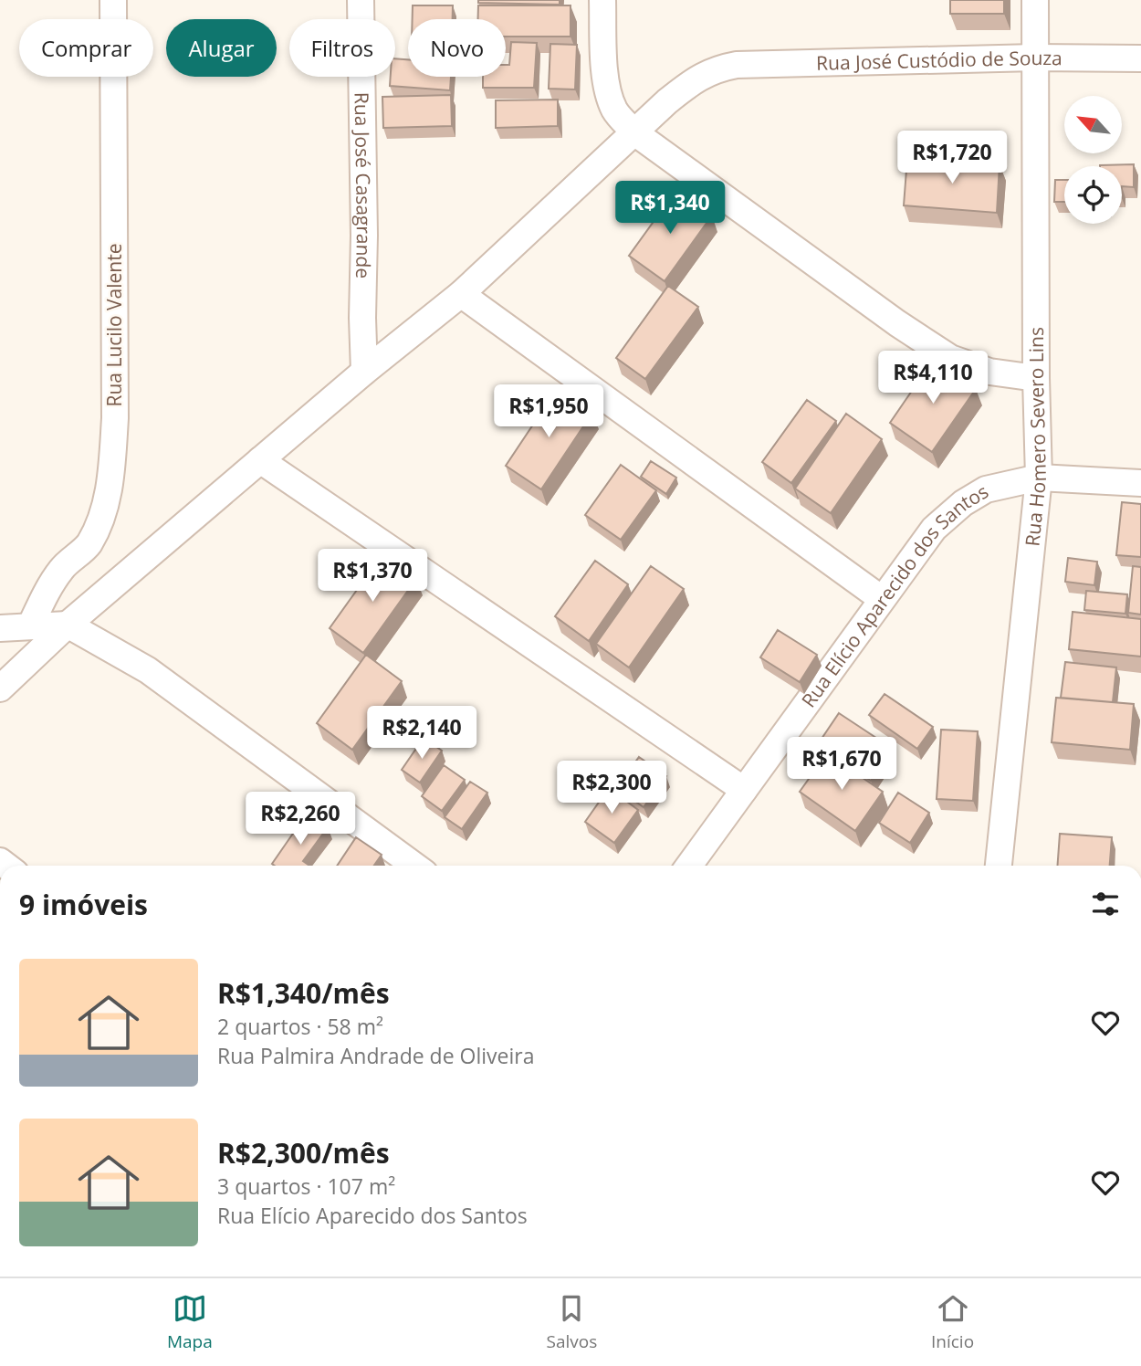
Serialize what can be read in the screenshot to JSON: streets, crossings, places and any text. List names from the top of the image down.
{
  "streets": {
    "street": [
      "Rua José Custódio de Souza",
      "Rua José Casagrande",
      "Rua Lucilo Valente",
      "Rua Homero Severo Lins",
      "Rua Elício Aparecido dos Santos"
    ]
  },
  "crossings": [
    ["Rua José Custódio de Souza", "Rua José Casagrande"],
    ["Rua José Custódio de Souza", "Rua Homero Severo Lins"],
    ["Rua Homero Severo Lins", "Rua Elício Aparecido dos Santos"]
  ],
  "north": "top left",
  "page": {
    "chip": [
      "Comprar",
      "Alugar",
      "Filtros",
      "Novo"
    ],
    "price": [
      "R$1,720",
      "R$1,340",
      "R$4,110",
      "R$1,950",
      "R$1,370",
      "R$2,140",
      "R$1,670",
      "R$2,300",
      "R$2,260"
    ],
    "heading": "9 imóveis",
    "list": [
      {
        "name": "R$1,340/mês",
        "note": "2 quartos · 58 m² · Rua Palmira Andrade de Oliveira"
      },
      {
        "name": "R$2,300/mês",
        "note": "3 quartos · 107 m² · Rua Elício Aparecido dos Santos"
      }
    ],
    "tabs": ["Mapa", "Salvos", "Início"]
  }
}
